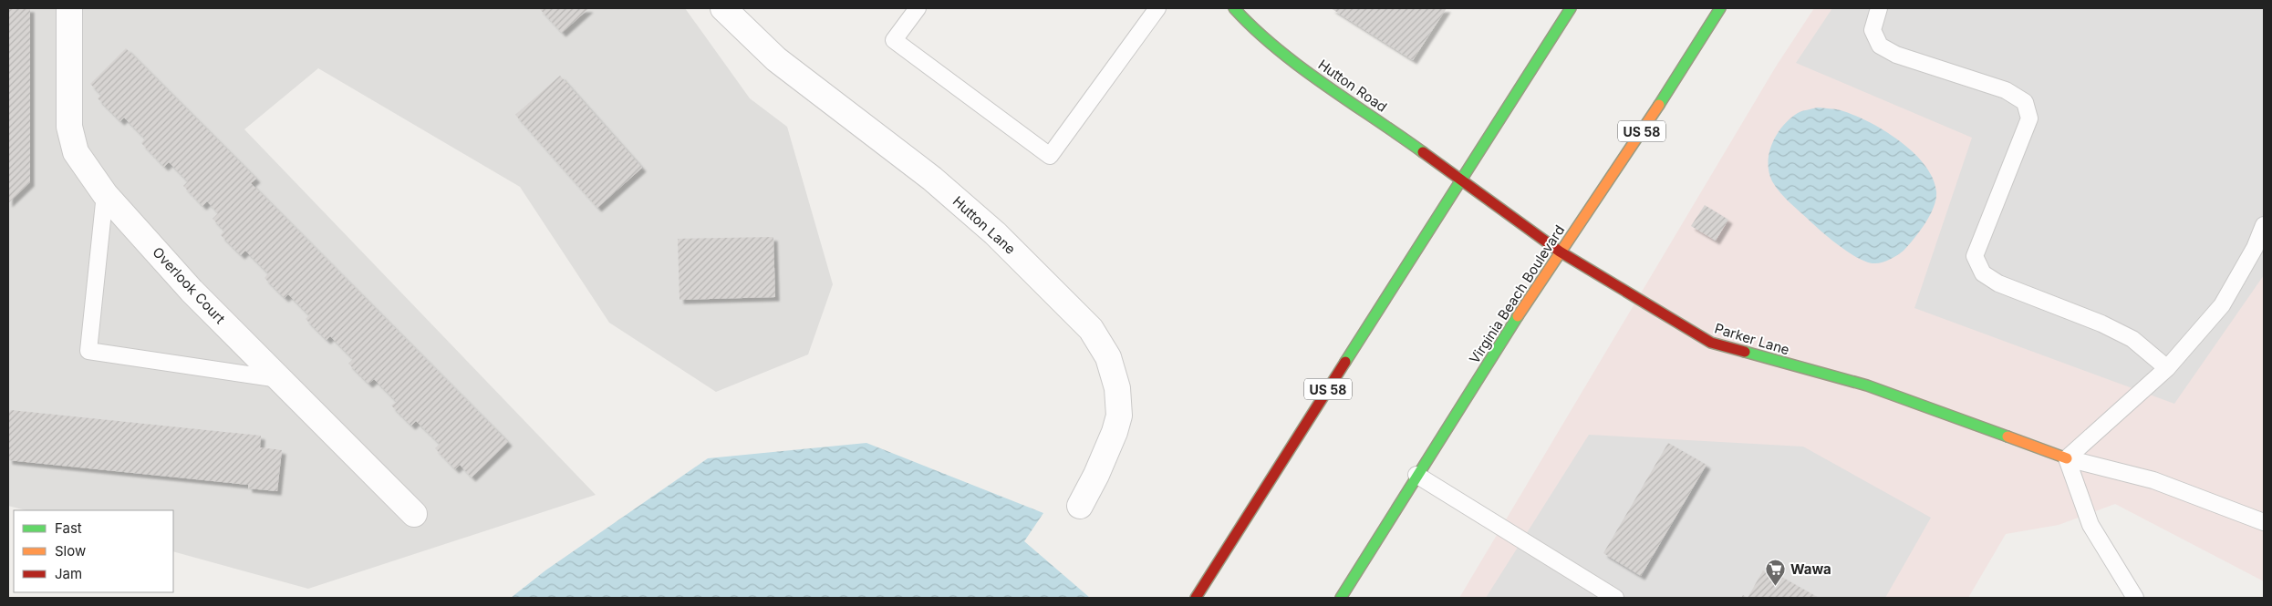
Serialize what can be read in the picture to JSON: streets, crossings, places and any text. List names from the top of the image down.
{
  "streets": {
    "main road": [
      "Hutton Road",
      "US 58",
      "Virginia Beach Boulevard",
      "Parker Lane"
    ],
    "street": ["Hutton Lane", "Overlook Court"]
  },
  "crossings": [
    ["Hutton Road", "US 58"],
    ["Hutton Road", "Parker Lane"],
    ["US 58", "Parker Lane"],
    ["Virginia Beach Boulevard", "Parker Lane"]
  ],
  "places": {
    "supermarket": ["Wawa"]
  },
  "legend": ["Fast", "Slow", "Jam"]
}
